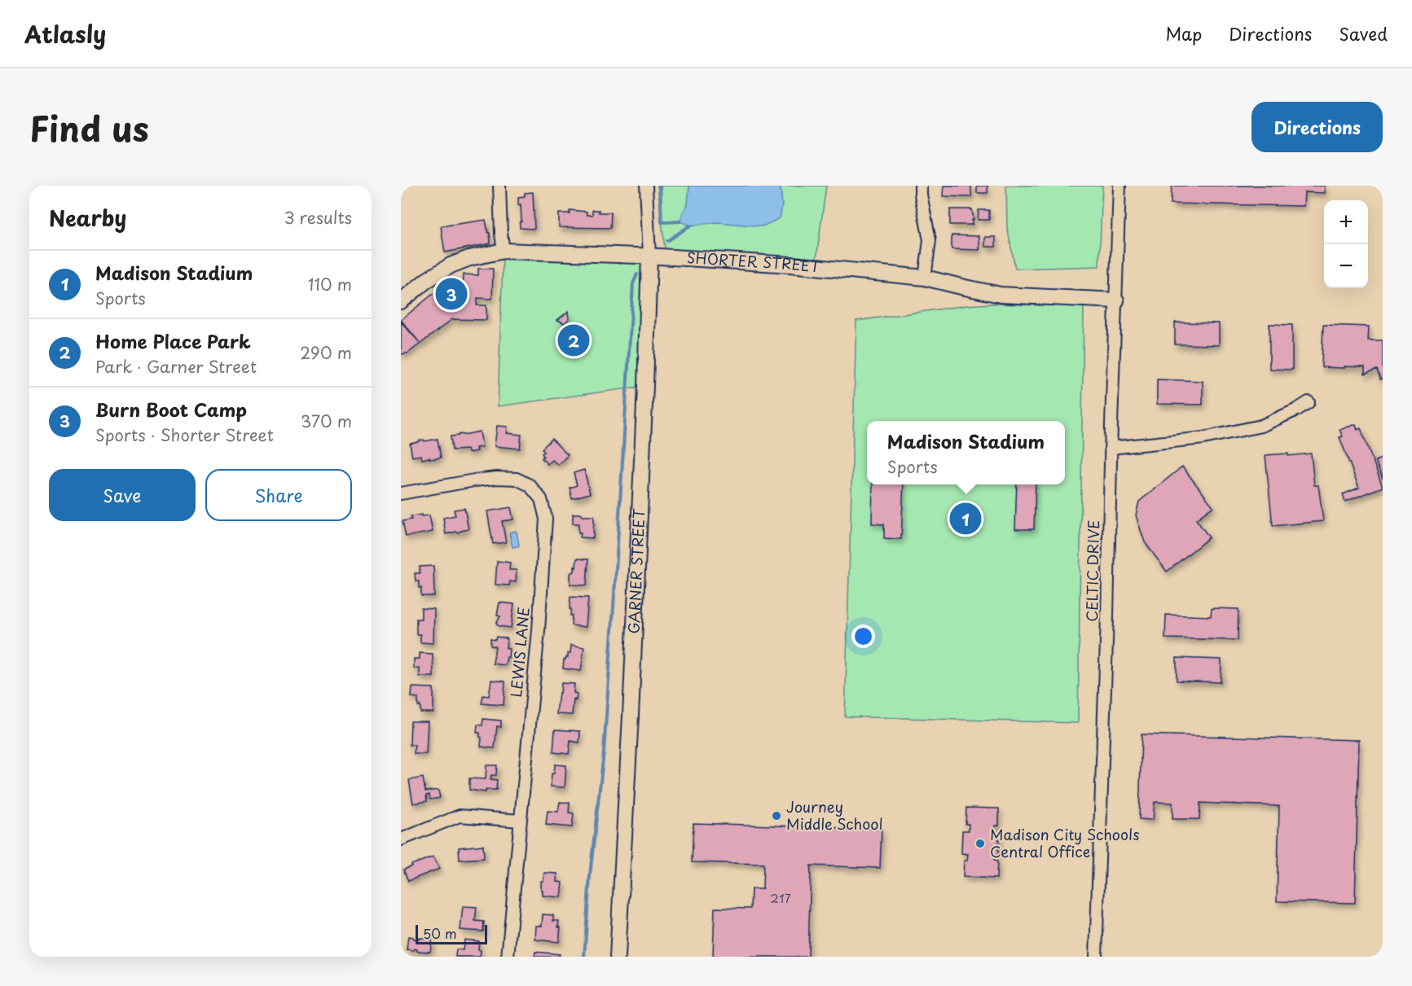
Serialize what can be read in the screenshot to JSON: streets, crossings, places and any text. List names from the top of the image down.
{
  "streets": {
    "street": [
      "SHORTER STREET",
      "CELTIC DRIVE",
      "GARNER STREET",
      "LEWIS LANE"
    ]
  },
  "crossings": [
    ["SHORTER STREET", "CELTIC DRIVE"],
    ["SHORTER STREET", "GARNER STREET"]
  ],
  "places": ["Journey Middle School", "Madison City Schools Central Office"],
  "house_numbers": ["217"],
  "scale_bar": "50 m",
  "page": {
    "header": "Atlasly",
    "nav": ["Map", "Directions", "Saved"],
    "title": "Find us",
    "buttons": [
      "Directions",
      ["Save", "Share"]
    ],
    "heading": ["Nearby", "3 results"],
    "map_buttons": ["+", "−"],
    "list": [
      {
        "mark": "1",
        "name": "Madison Stadium",
        "note": "Sports",
        "value": "110 m"
      },
      {
        "mark": "2",
        "name": "Home Place Park",
        "note": "Park · Garner Street",
        "value": "290 m"
      },
      {
        "mark": "3",
        "name": "Burn Boot Camp",
        "note": "Sports · Shorter Street",
        "value": "370 m"
      }
    ],
    "pins": ["3", "2", "1"],
    "popup": ["Madison Stadium", "Sports"],
    "scale": "50 m"
  }
}
